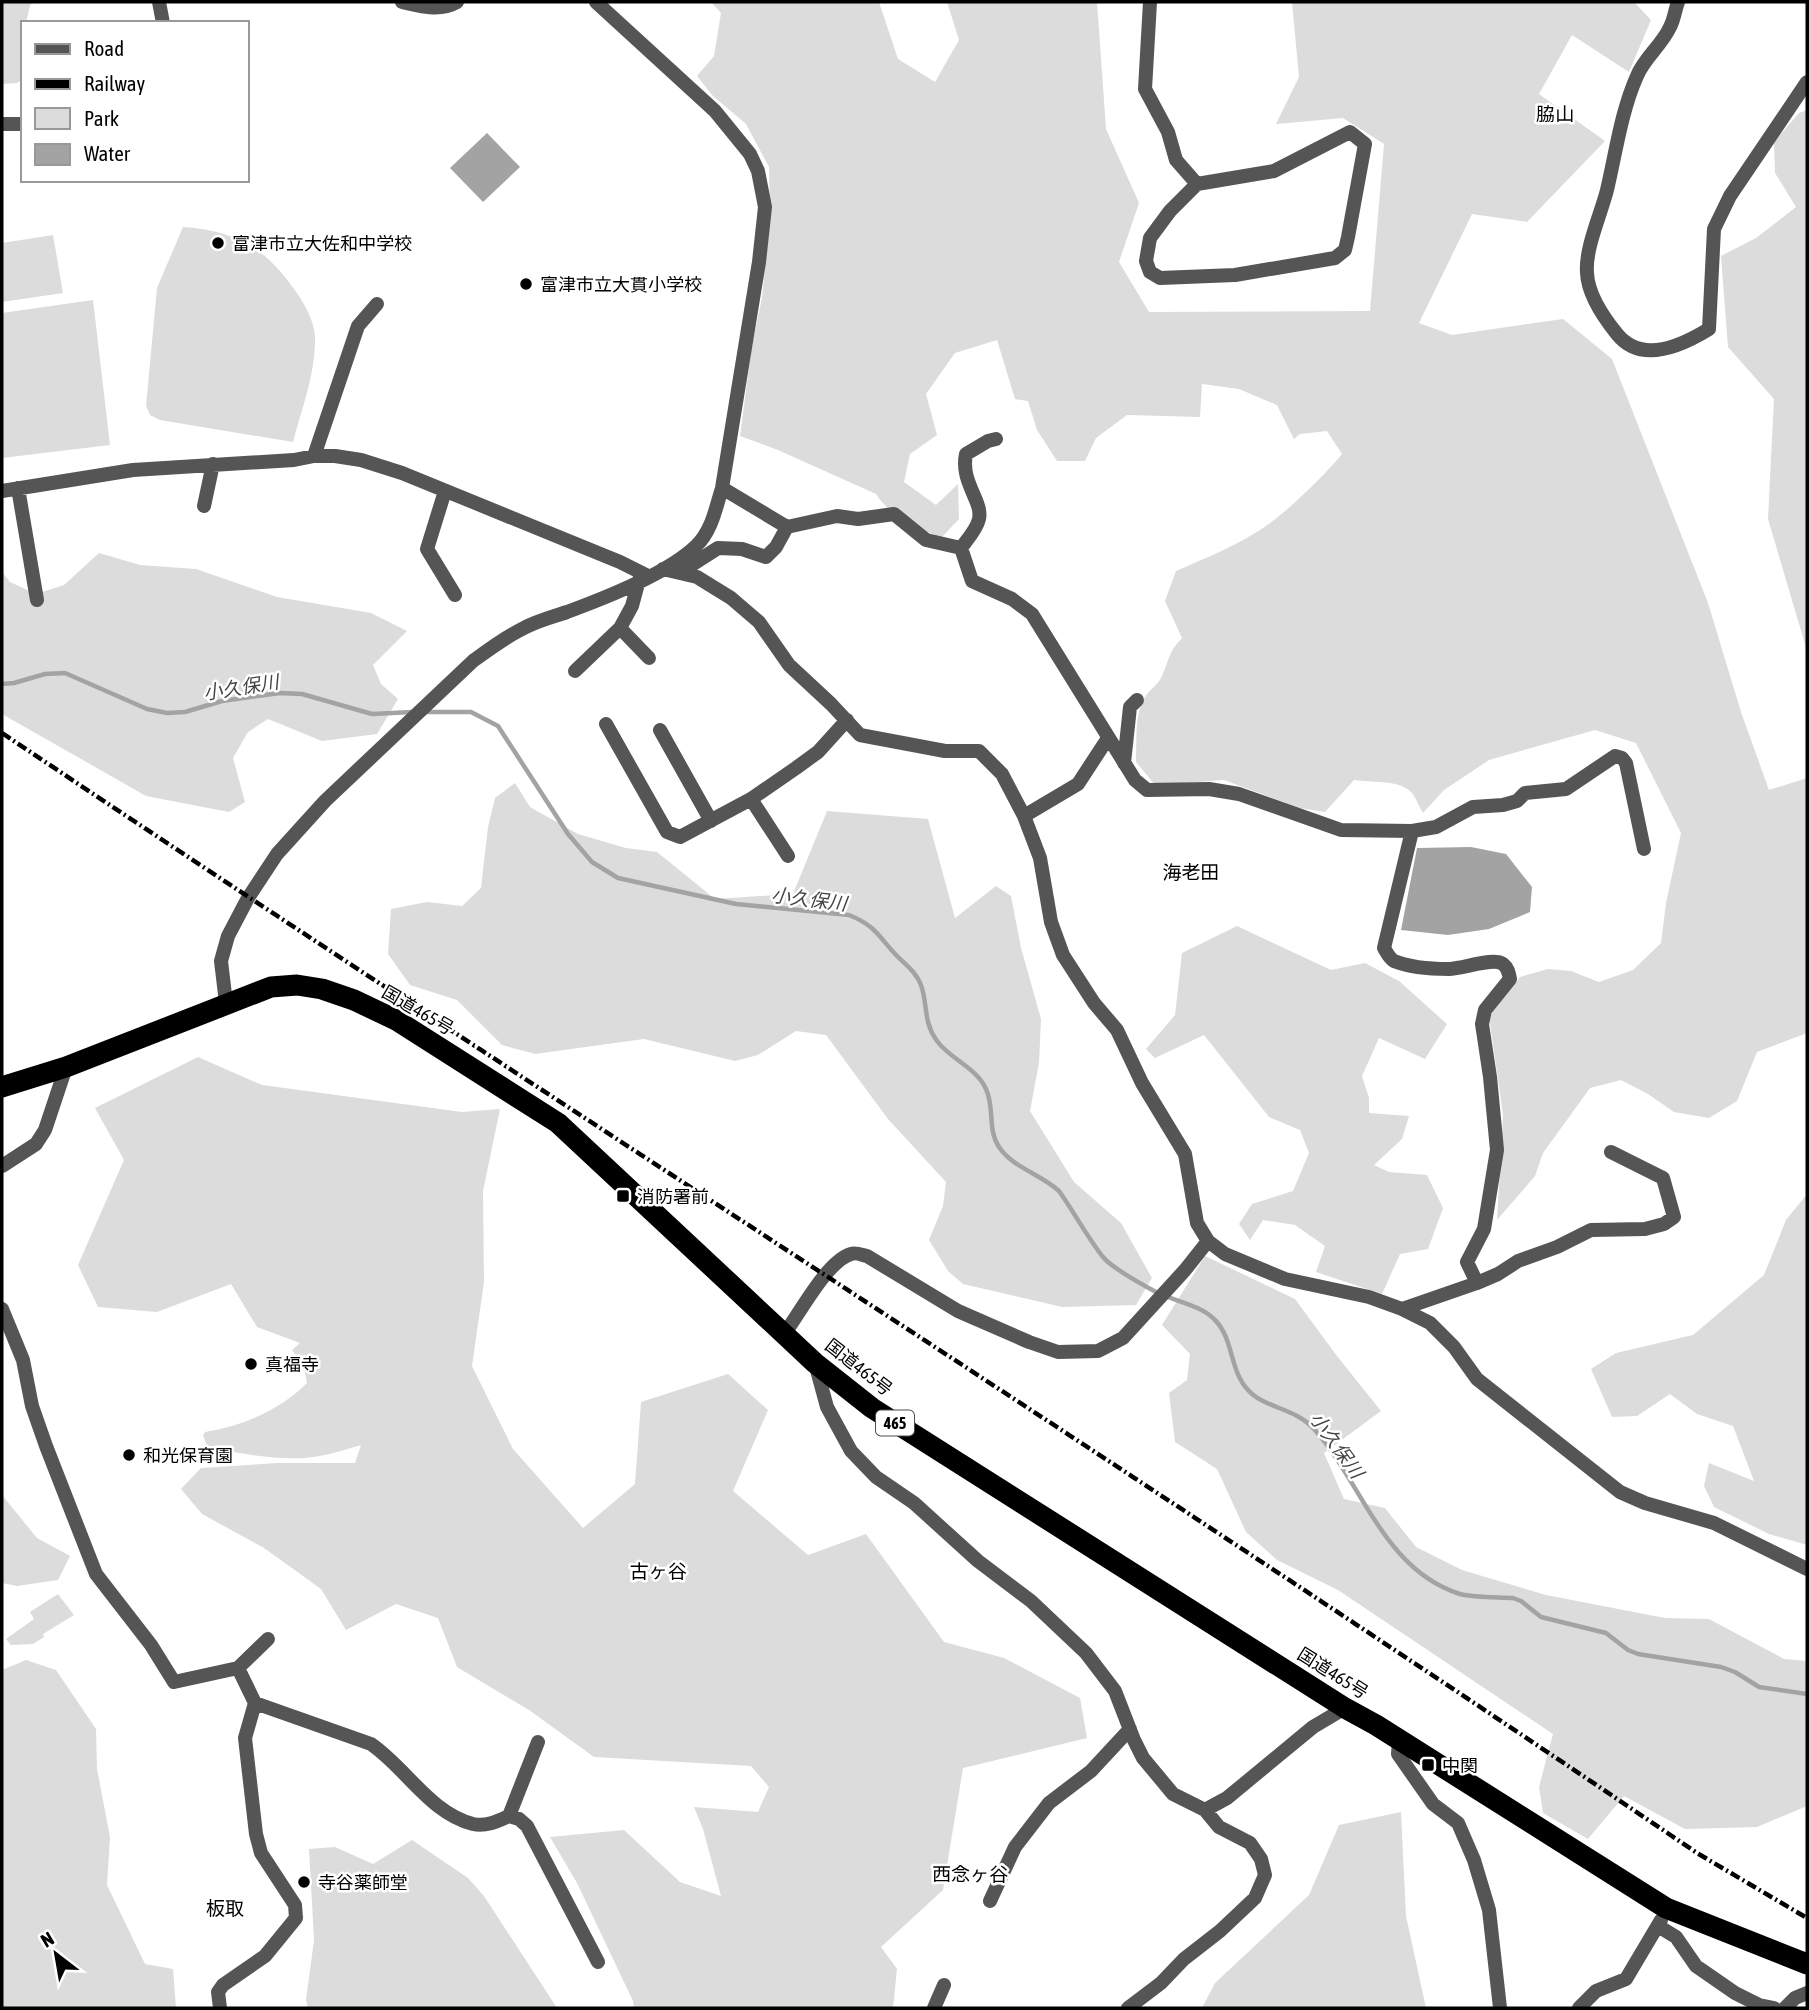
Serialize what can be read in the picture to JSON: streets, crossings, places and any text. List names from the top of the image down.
{
  "streets": {
    "highway": ["国道465号", "465"]
  },
  "districts": [
    "脇山",
    "海老田",
    "古ヶ谷",
    "西念ヶ谷",
    "板取"
  ],
  "water": ["小久保川"],
  "places": {
    "other": [
      "富津市立大佐和中学校",
      "富津市立大貫小学校",
      "真福寺",
      "和光保育園",
      "寺谷薬師堂"
    ],
    "transit": ["消防署前", "中関"]
  },
  "legend": [
    "Road",
    "Railway",
    "Park",
    "Water"
  ],
  "north": "top left"
}
